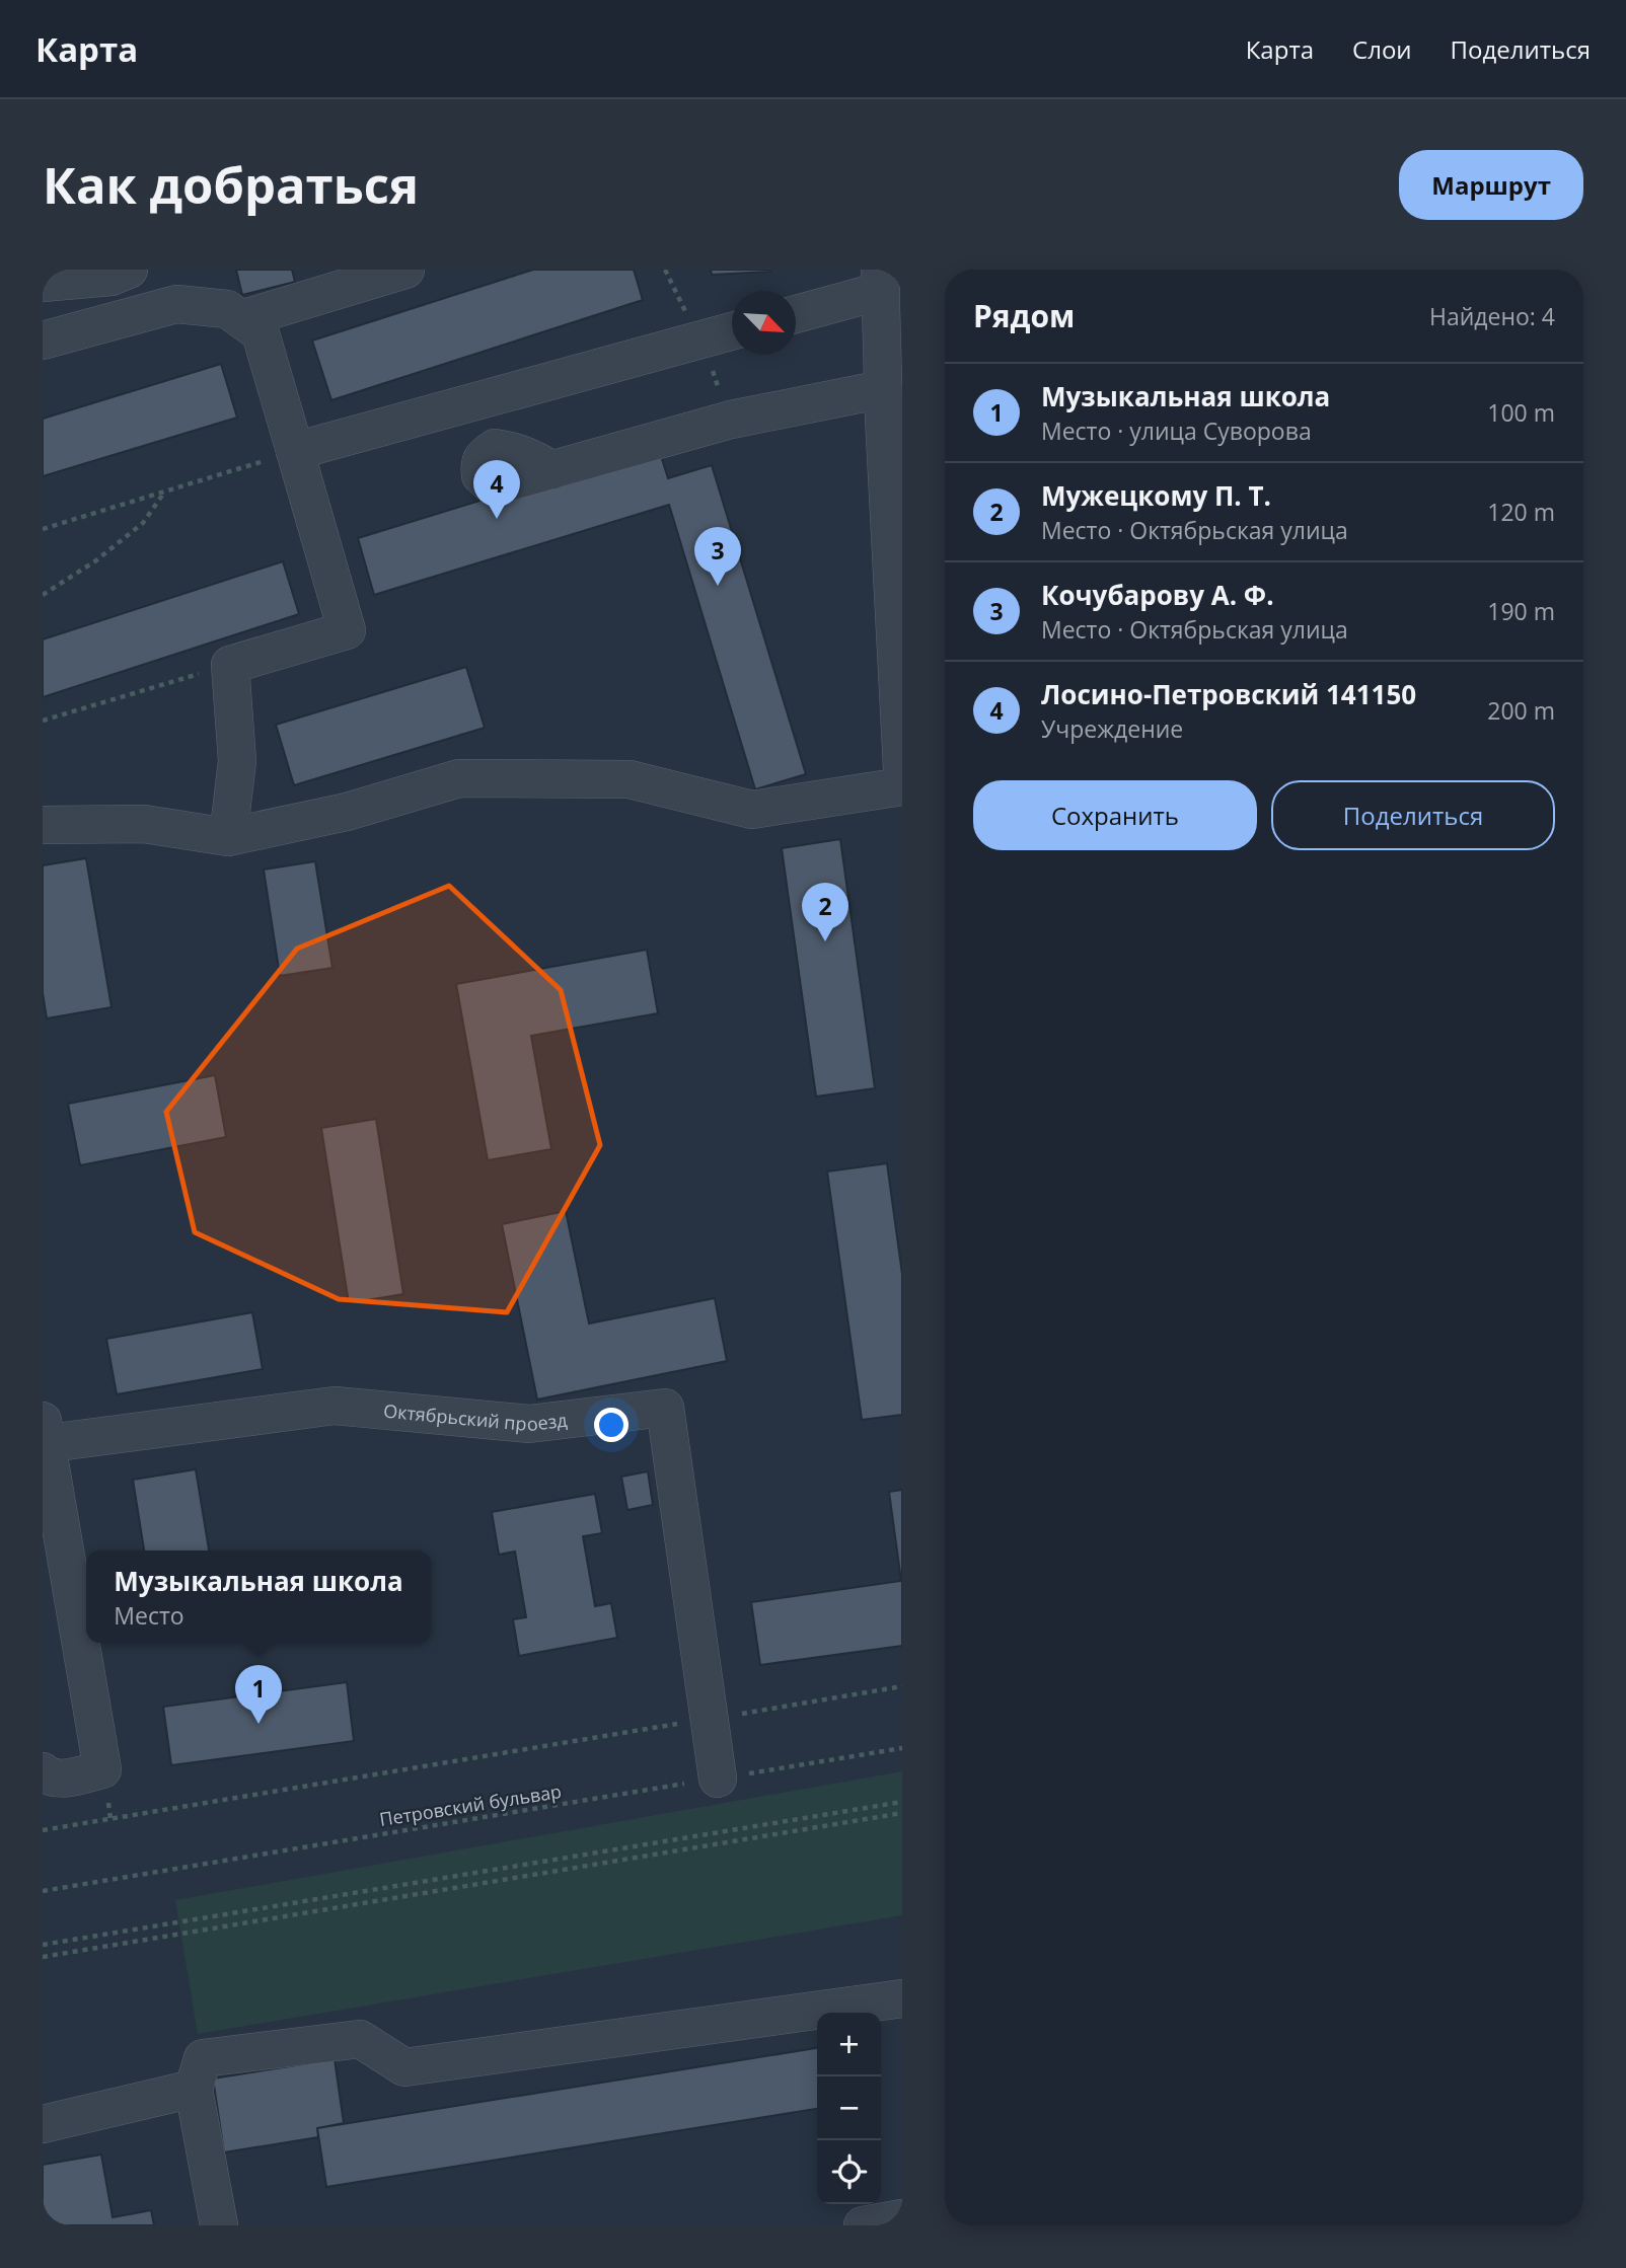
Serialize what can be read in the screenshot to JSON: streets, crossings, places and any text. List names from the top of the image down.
{
  "streets": {
    "street": ["Октябрьский проезд"],
    "path": ["Петровский бульвар"]
  },
  "crossings": [
    ["Октябрьский проезд", "Петровский бульвар"]
  ],
  "north": "bottom right",
  "page": {
    "header": "Карта",
    "nav": ["Карта", "Слои", "Поделиться"],
    "buttons": [
      "Маршрут",
      ["Сохранить", "Поделиться"]
    ],
    "title": "Как добраться",
    "heading": ["Рядом", "Найдено: 4"],
    "list": [
      {
        "mark": "1",
        "name": "Музыкальная школа",
        "note": "Место · улица Суворова",
        "value": "100 m"
      },
      {
        "mark": "2",
        "name": "Мужецкому П. Т.",
        "note": "Место · Октябрьская улица",
        "value": "120 m"
      },
      {
        "mark": "3",
        "name": "Кочубарову А. Ф.",
        "note": "Место · Октябрьская улица",
        "value": "190 m"
      },
      {
        "mark": "4",
        "name": "Лосино-Петровский 141150",
        "note": "Учреждение",
        "value": "200 m"
      }
    ],
    "pins": [
      "4",
      "3",
      "2",
      "1"
    ],
    "popup": ["Музыкальная школа", "Место"],
    "map_buttons": ["+", "−"]
  }
}
